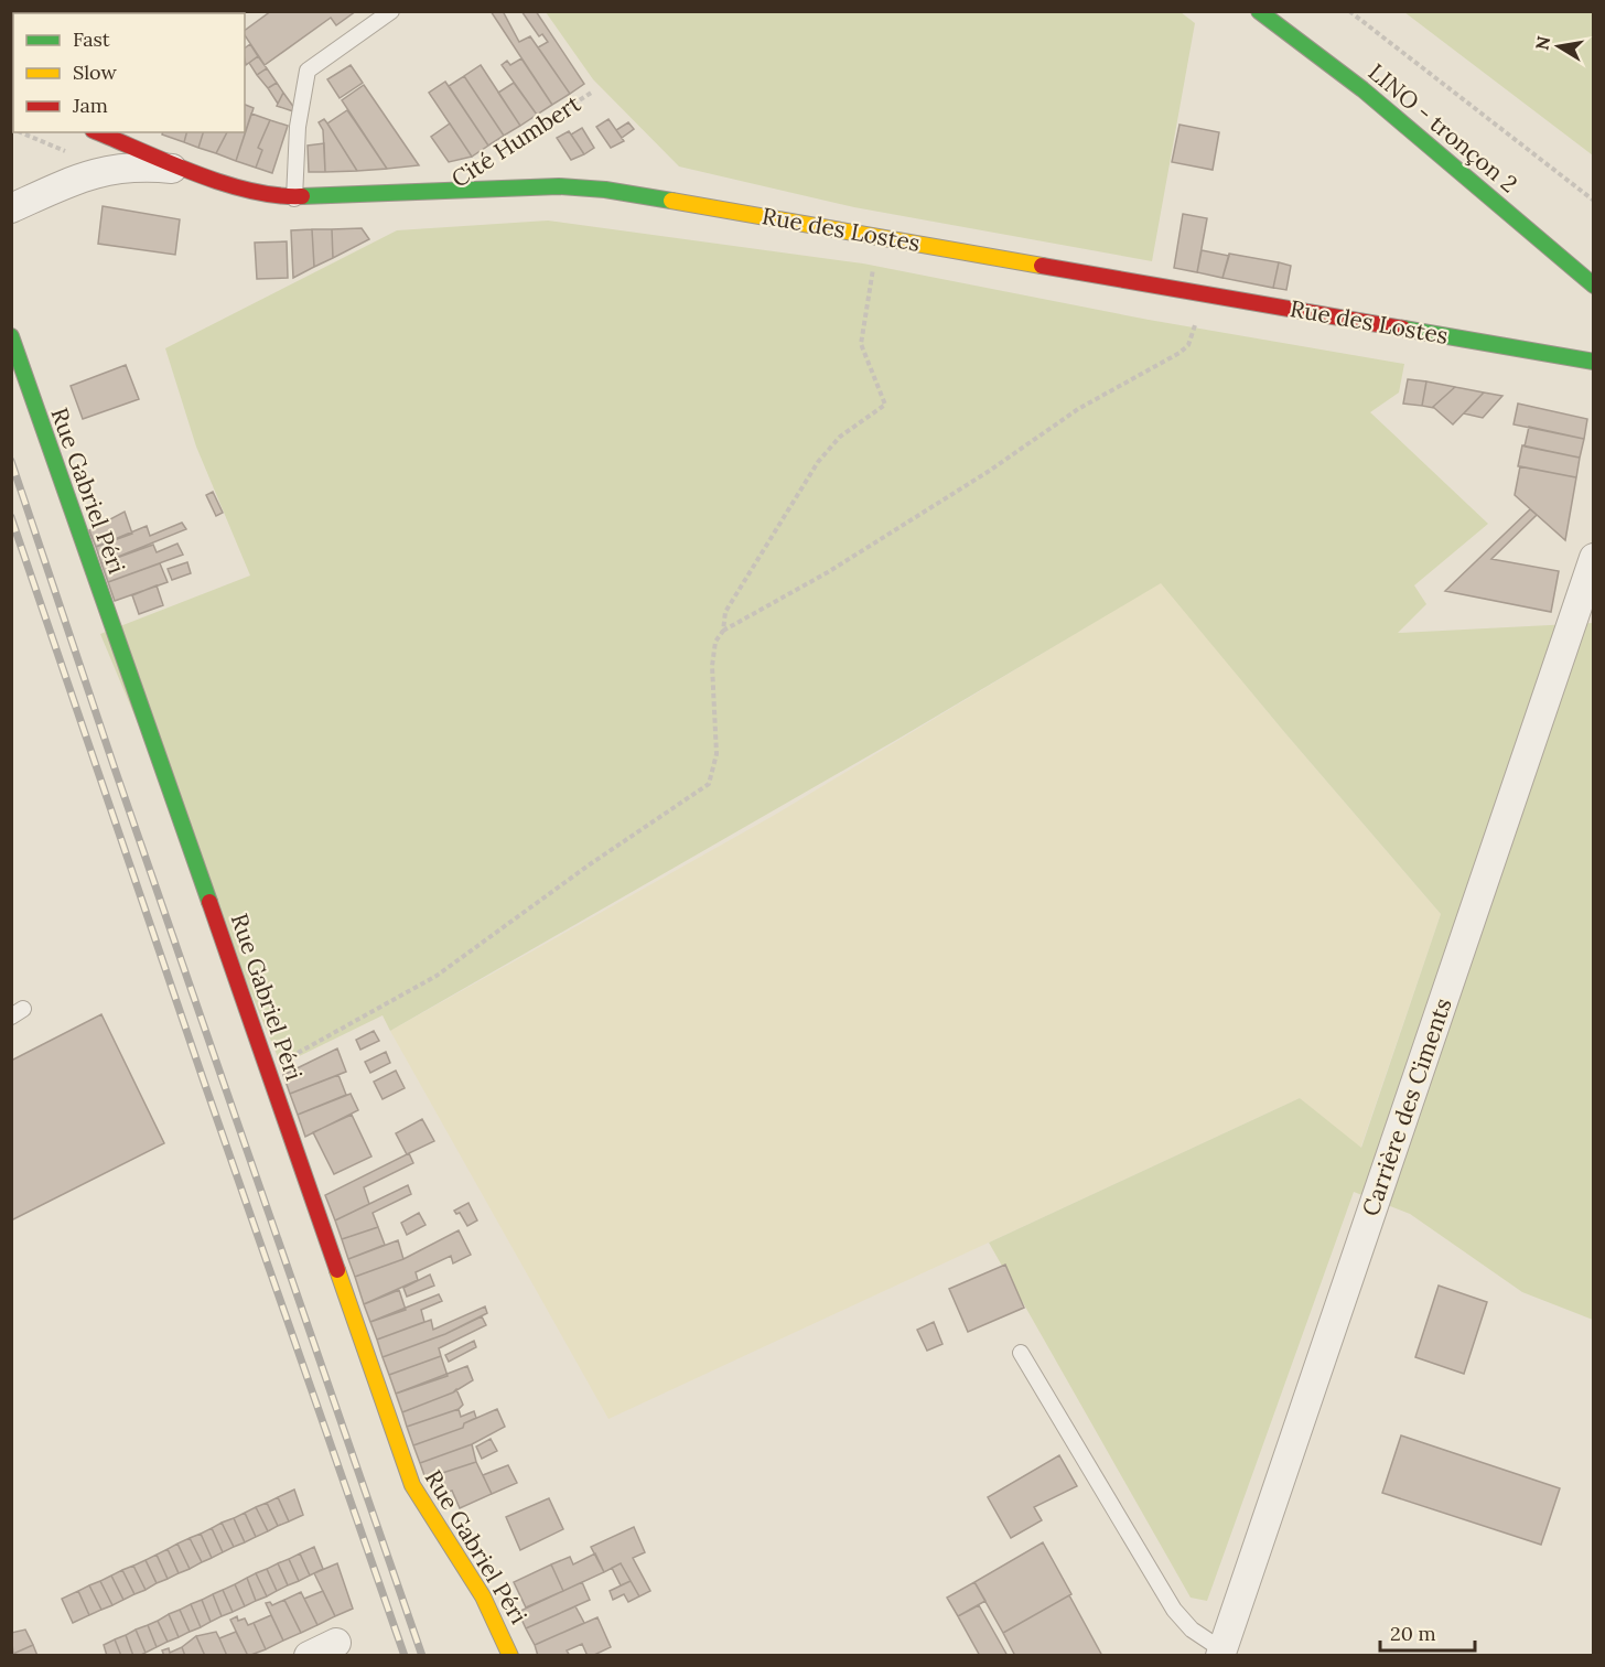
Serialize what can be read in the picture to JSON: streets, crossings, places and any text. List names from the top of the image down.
{
  "streets": {
    "street": [
      "LINO - tronçon 2",
      "Rue des Lostes",
      "Rue Gabriel Péri",
      "Carrière des Ciments"
    ],
    "path": ["Cité Humbert"]
  },
  "legend": ["Fast", "Slow", "Jam"],
  "scale_bar": "20 m",
  "north": "left"
}
